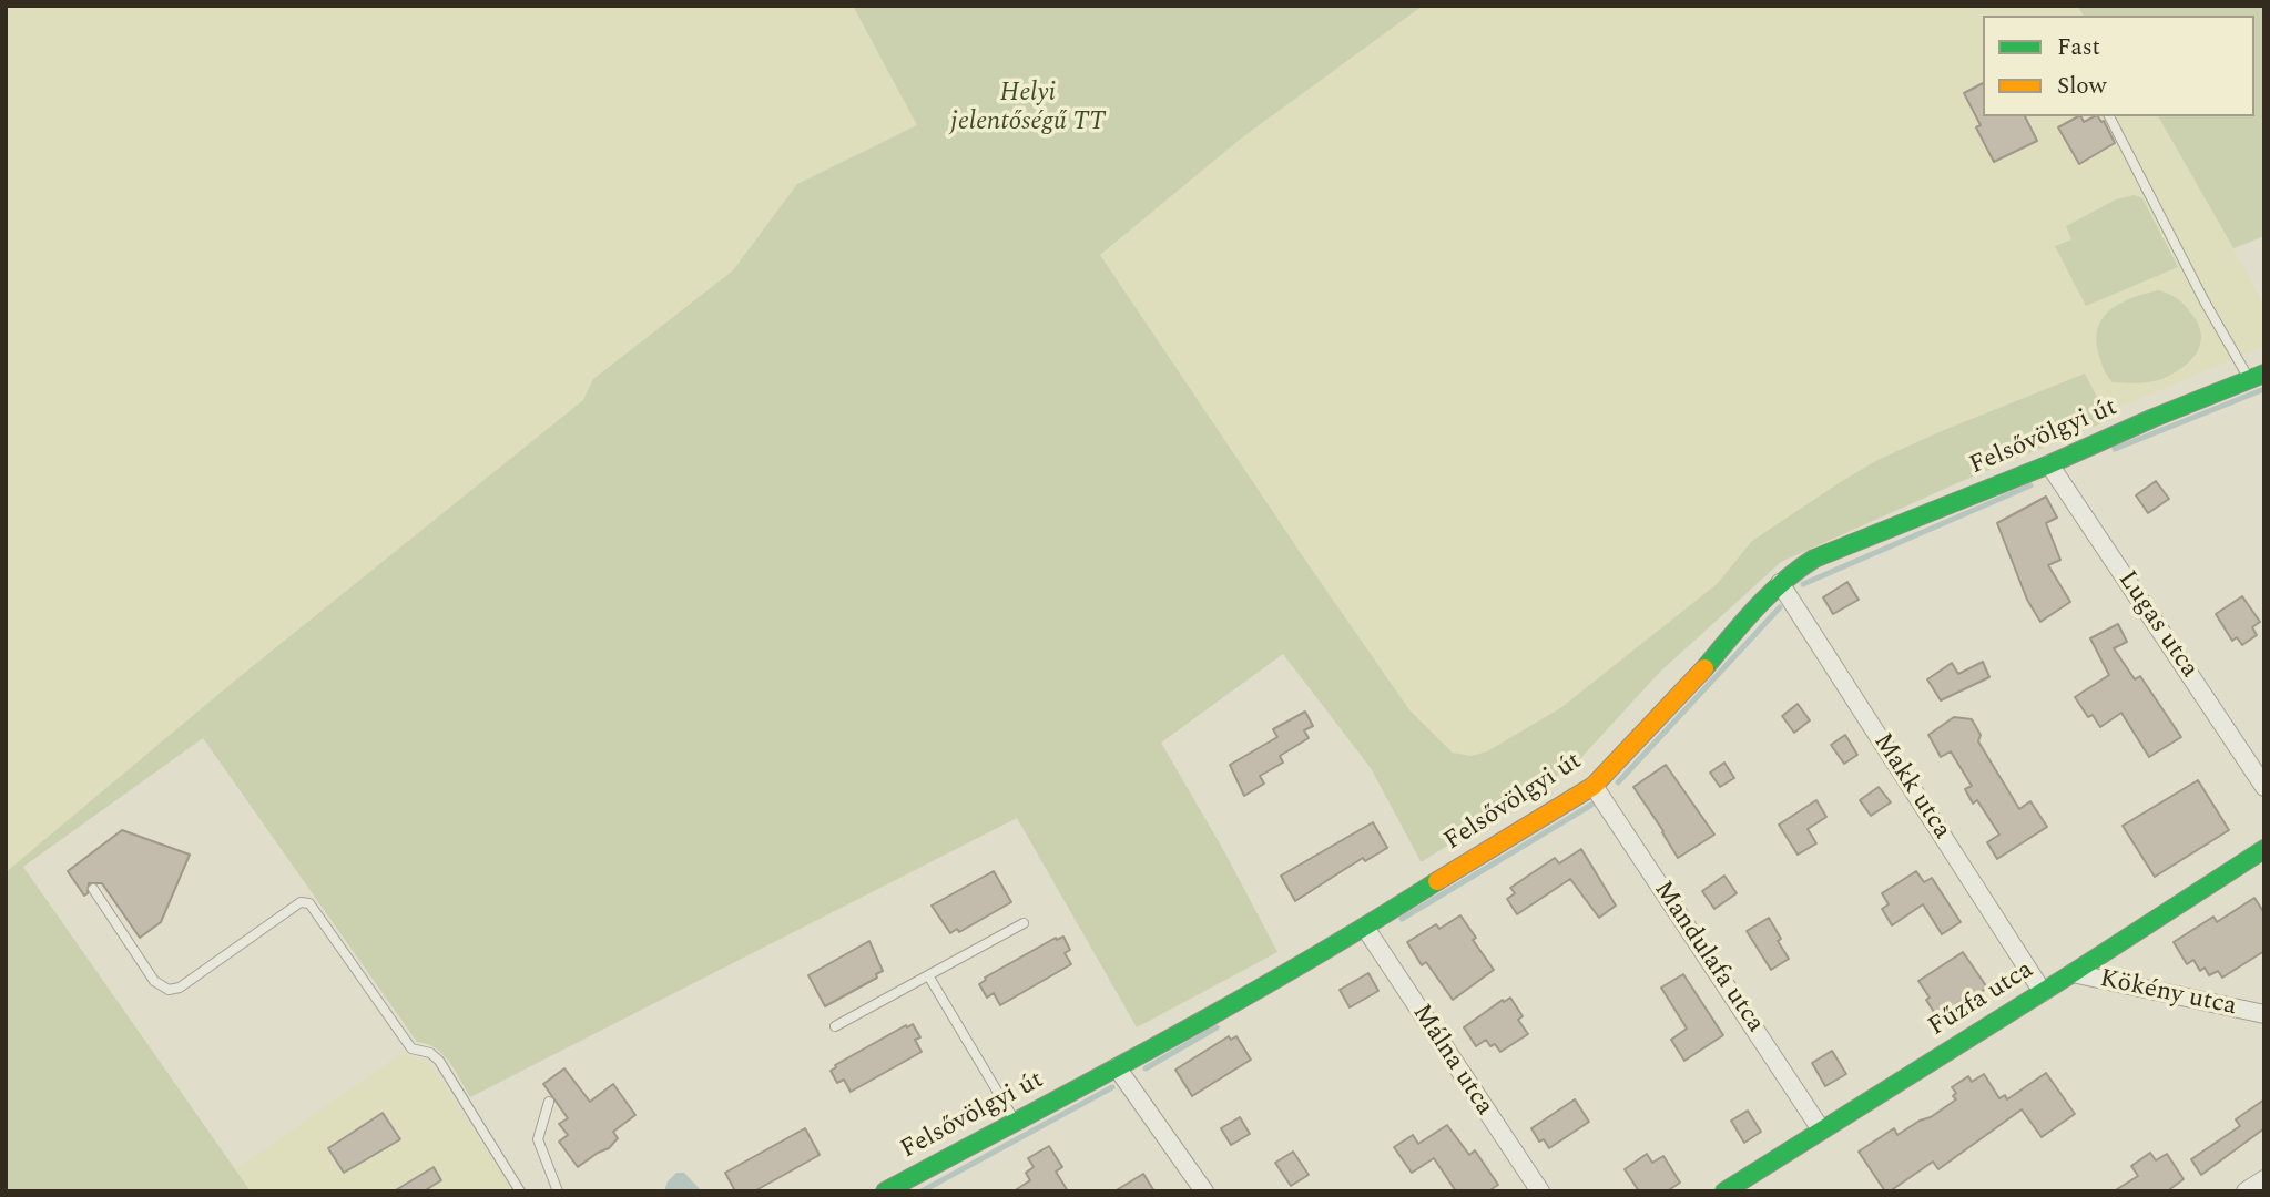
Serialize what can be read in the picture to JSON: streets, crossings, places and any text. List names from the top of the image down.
{
  "streets": {
    "street": [
      "Felsővölgyi út",
      "Lugas utca",
      "Makk utca",
      "Mandulafa utca",
      "Kökény utca",
      "Fűzfa utca",
      "Málna utca"
    ]
  },
  "crossings": [
    ["Felsővölgyi út", "Lugas utca"],
    ["Felsővölgyi út", "Makk utca"],
    ["Felsővölgyi út", "Mandulafa utca"],
    ["Felsővölgyi út", "Málna utca"],
    ["Makk utca", "Fűzfa utca"],
    ["Mandulafa utca", "Fűzfa utca"],
    ["Kökény utca", "Fűzfa utca"]
  ],
  "parks": ["Helyi jelentőségű TT"],
  "legend": ["Fast", "Slow"]
}
